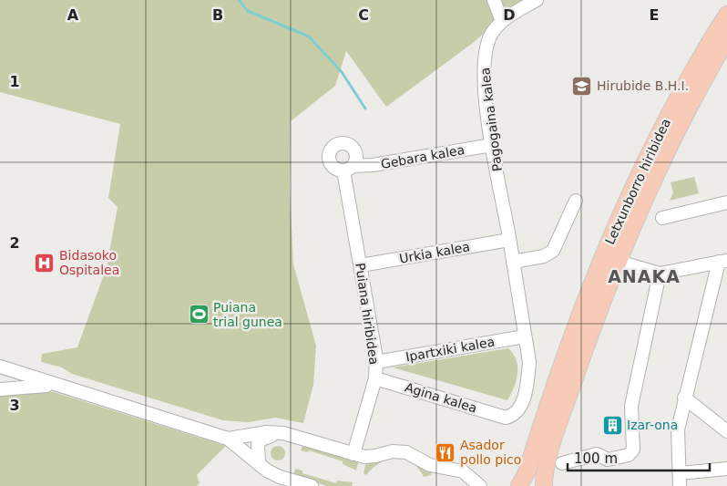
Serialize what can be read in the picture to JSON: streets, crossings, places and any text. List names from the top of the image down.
{
  "streets": {
    "main road": ["Letxunborro hiribidea"],
    "street": [
      "Pagogaina kalea",
      "Gebara kalea",
      "Urkia kalea",
      "Puiana hiribidea",
      "Ipartxiki kalea",
      "Agina kalea"
    ]
  },
  "crossings": [
    ["Pagogaina kalea", "Gebara kalea"],
    ["Pagogaina kalea", "Urkia kalea"],
    ["Pagogaina kalea", "Ipartxiki kalea"],
    ["Pagogaina kalea", "Agina kalea"],
    ["Gebara kalea", "Puiana hiribidea"],
    ["Urkia kalea", "Puiana hiribidea"],
    ["Puiana hiribidea", "Ipartxiki kalea"],
    ["Puiana hiribidea", "Agina kalea"]
  ],
  "districts": ["ANAKA"],
  "places": {
    "school or university": ["Hirubide B.H.I."],
    "hospital": ["Bidasoko Ospitalea"],
    "sports": ["Puiana trial gunea"],
    "building": ["Izar-ona"],
    "restaurant": ["Asador pollo pico"]
  },
  "scale_bar": "100 m",
  "grid": {
    "columns": [
      "A",
      "B",
      "C",
      "D",
      "E"
    ],
    "rows": ["1", "2", "3"]
  }
}
